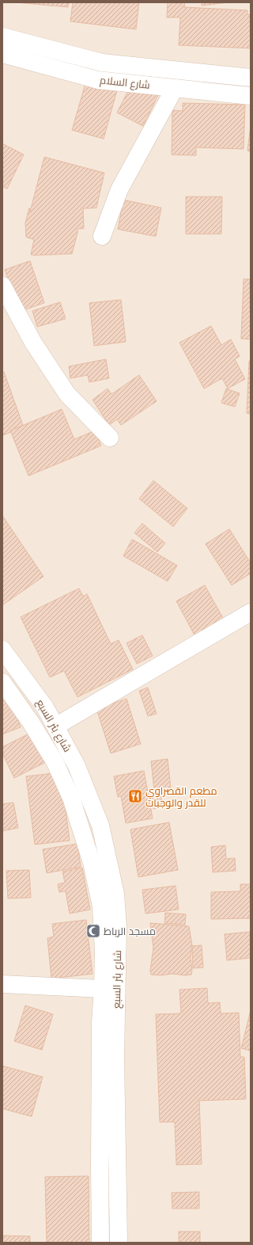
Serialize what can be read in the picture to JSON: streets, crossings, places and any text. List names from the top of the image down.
{
  "streets": {
    "street": ["شارع السلام", "شارع بئر السبع"]
  },
  "places": {
    "restaurant": ["مطعم القصراوي للقدر والوجبات"],
    "mosque": ["مسجد الرباط"]
  }
}
